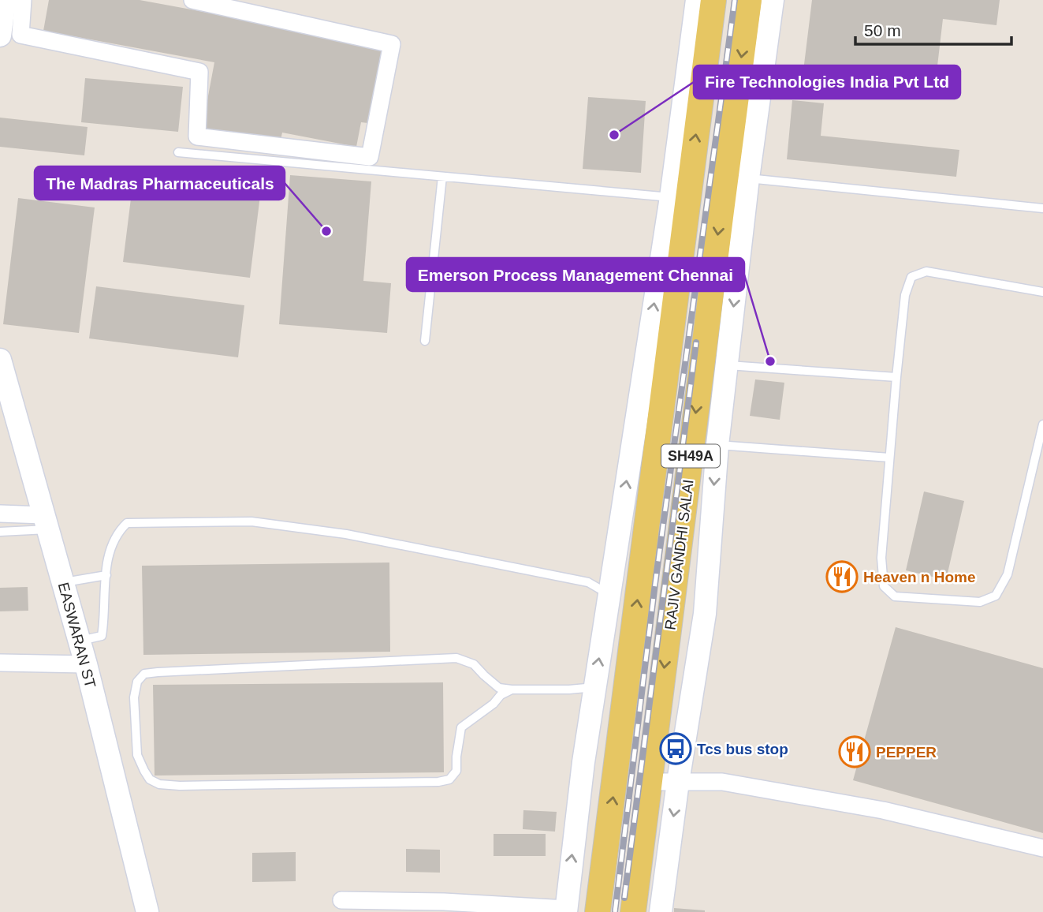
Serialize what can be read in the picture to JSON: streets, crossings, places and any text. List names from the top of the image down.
{
  "streets": {
    "main road": ["SH49A", "RAJIV GANDHI SALAI"],
    "street": ["EASWARAN ST"]
  },
  "places": {
    "other": ["Fire Technologies India Pvt Ltd", "The Madras Pharmaceuticals", "Emerson Process Management Chennai"],
    "restaurant": ["Heaven n Home", "PEPPER"],
    "bus stop": ["Tcs bus stop"]
  },
  "scale_bar": "50 m"
}
